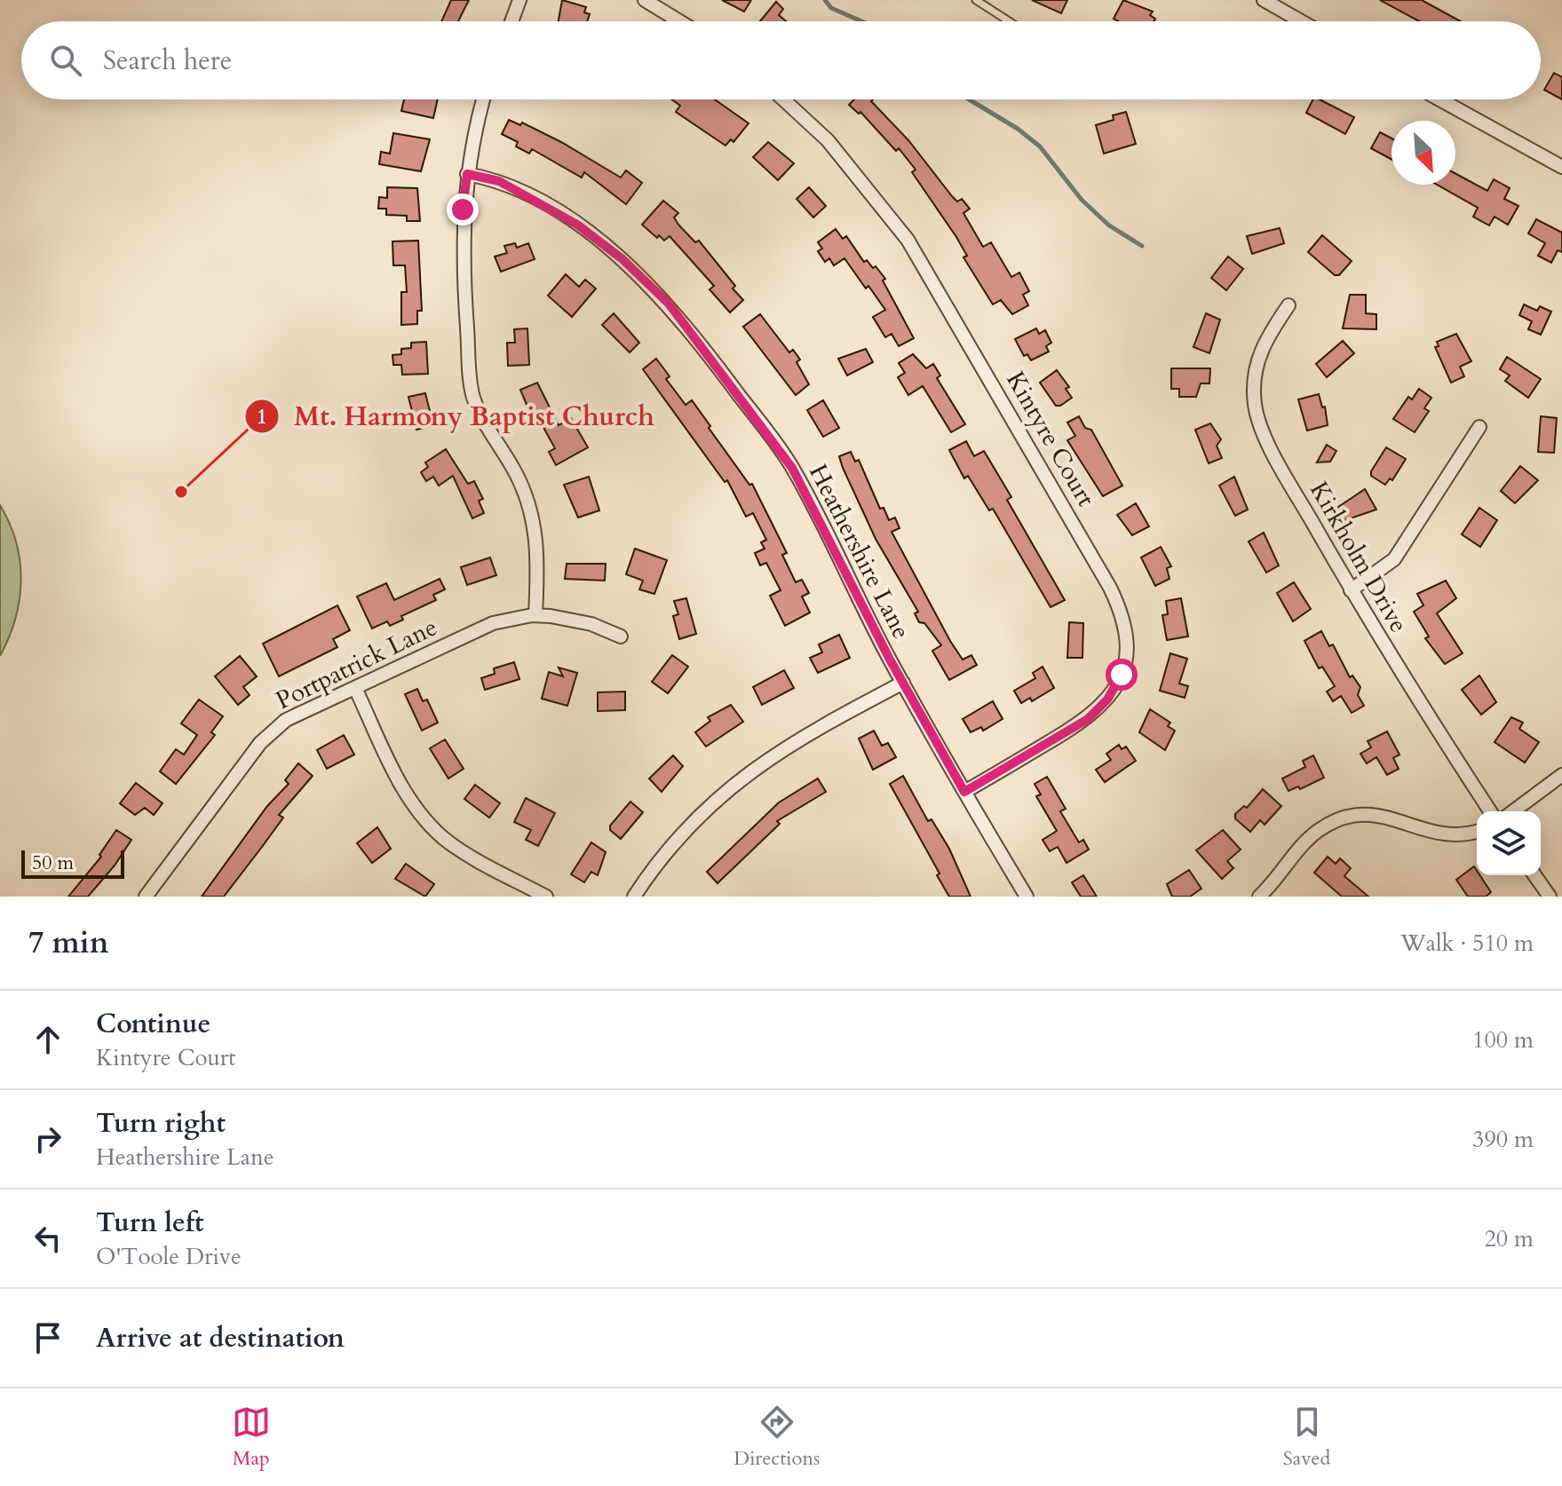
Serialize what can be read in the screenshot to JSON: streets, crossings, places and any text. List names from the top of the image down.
{
  "streets": {
    "street": [
      "Kintyre Court",
      "Heathershire Lane",
      "Kirkholm Drive",
      "Portpatrick Lane"
    ]
  },
  "crossings": [
    ["Kintyre Court", "Heathershire Lane"]
  ],
  "places": ["Mt. Harmony Baptist Church"],
  "scale_bar": "50 m",
  "north": "bottom right",
  "page": {
    "search": "Search here",
    "scale": "50 m",
    "heading": ["7 min", "Walk · 510 m"],
    "list": [
      ["Continue", "Kintyre Court", "100 m"],
      ["Turn right", "Heathershire Lane", "390 m"],
      ["Turn left", "O'Toole Drive", "20 m"],
      "Arrive at destination"
    ],
    "nav": ["Map", "Directions", "Saved"]
  }
}
